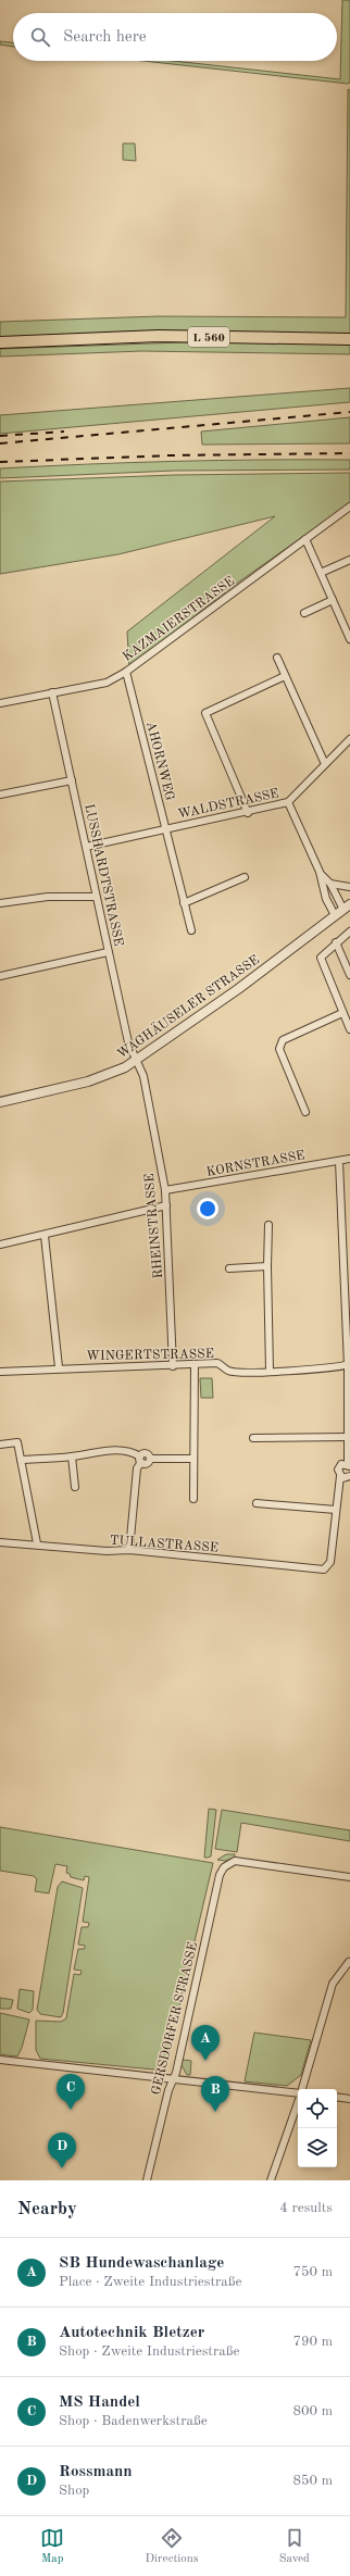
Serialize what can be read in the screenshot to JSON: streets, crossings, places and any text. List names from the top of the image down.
{
  "streets": {
    "main road": ["L 560"],
    "street": [
      "KAZMAIERSTRASSE",
      "AHORNWEG",
      "WALDSTRASSE",
      "LUSSHARDTSTRASSE",
      "WAGHÄUSELER STRASSE",
      "KORNSTRASSE",
      "RHEINSTRASSE",
      "WINGERTSTRASSE",
      "TULLASTRASSE",
      "GERSDORFER STRASSE"
    ]
  },
  "crossings": [
    ["KAZMAIERSTRASSE", "AHORNWEG"],
    ["KAZMAIERSTRASSE", "LUSSHARDTSTRASSE"],
    ["AHORNWEG", "WALDSTRASSE"],
    ["WALDSTRASSE", "LUSSHARDTSTRASSE"],
    ["LUSSHARDTSTRASSE", "WAGHÄUSELER STRASSE"],
    ["LUSSHARDTSTRASSE", "RHEINSTRASSE"],
    ["WAGHÄUSELER STRASSE", "RHEINSTRASSE"],
    ["KORNSTRASSE", "RHEINSTRASSE"],
    ["RHEINSTRASSE", "WINGERTSTRASSE"]
  ],
  "page": {
    "search": "Search here",
    "pins": [
      "A",
      "C",
      "B",
      "D"
    ],
    "heading": ["Nearby", "4 results"],
    "list": [
      {
        "mark": "A",
        "name": "SB Hundewaschanlage",
        "note": "Place · Zweite Industriestraße",
        "value": "750 m"
      },
      {
        "mark": "B",
        "name": "Autotechnik Bletzer",
        "note": "Shop · Zweite Industriestraße",
        "value": "790 m"
      },
      {
        "mark": "C",
        "name": "MS Handel",
        "note": "Shop · Badenwerkstraße",
        "value": "800 m"
      },
      {
        "mark": "D",
        "name": "Rossmann",
        "note": "Shop",
        "value": "850 m"
      }
    ],
    "nav": ["Map", "Directions", "Saved"]
  }
}
